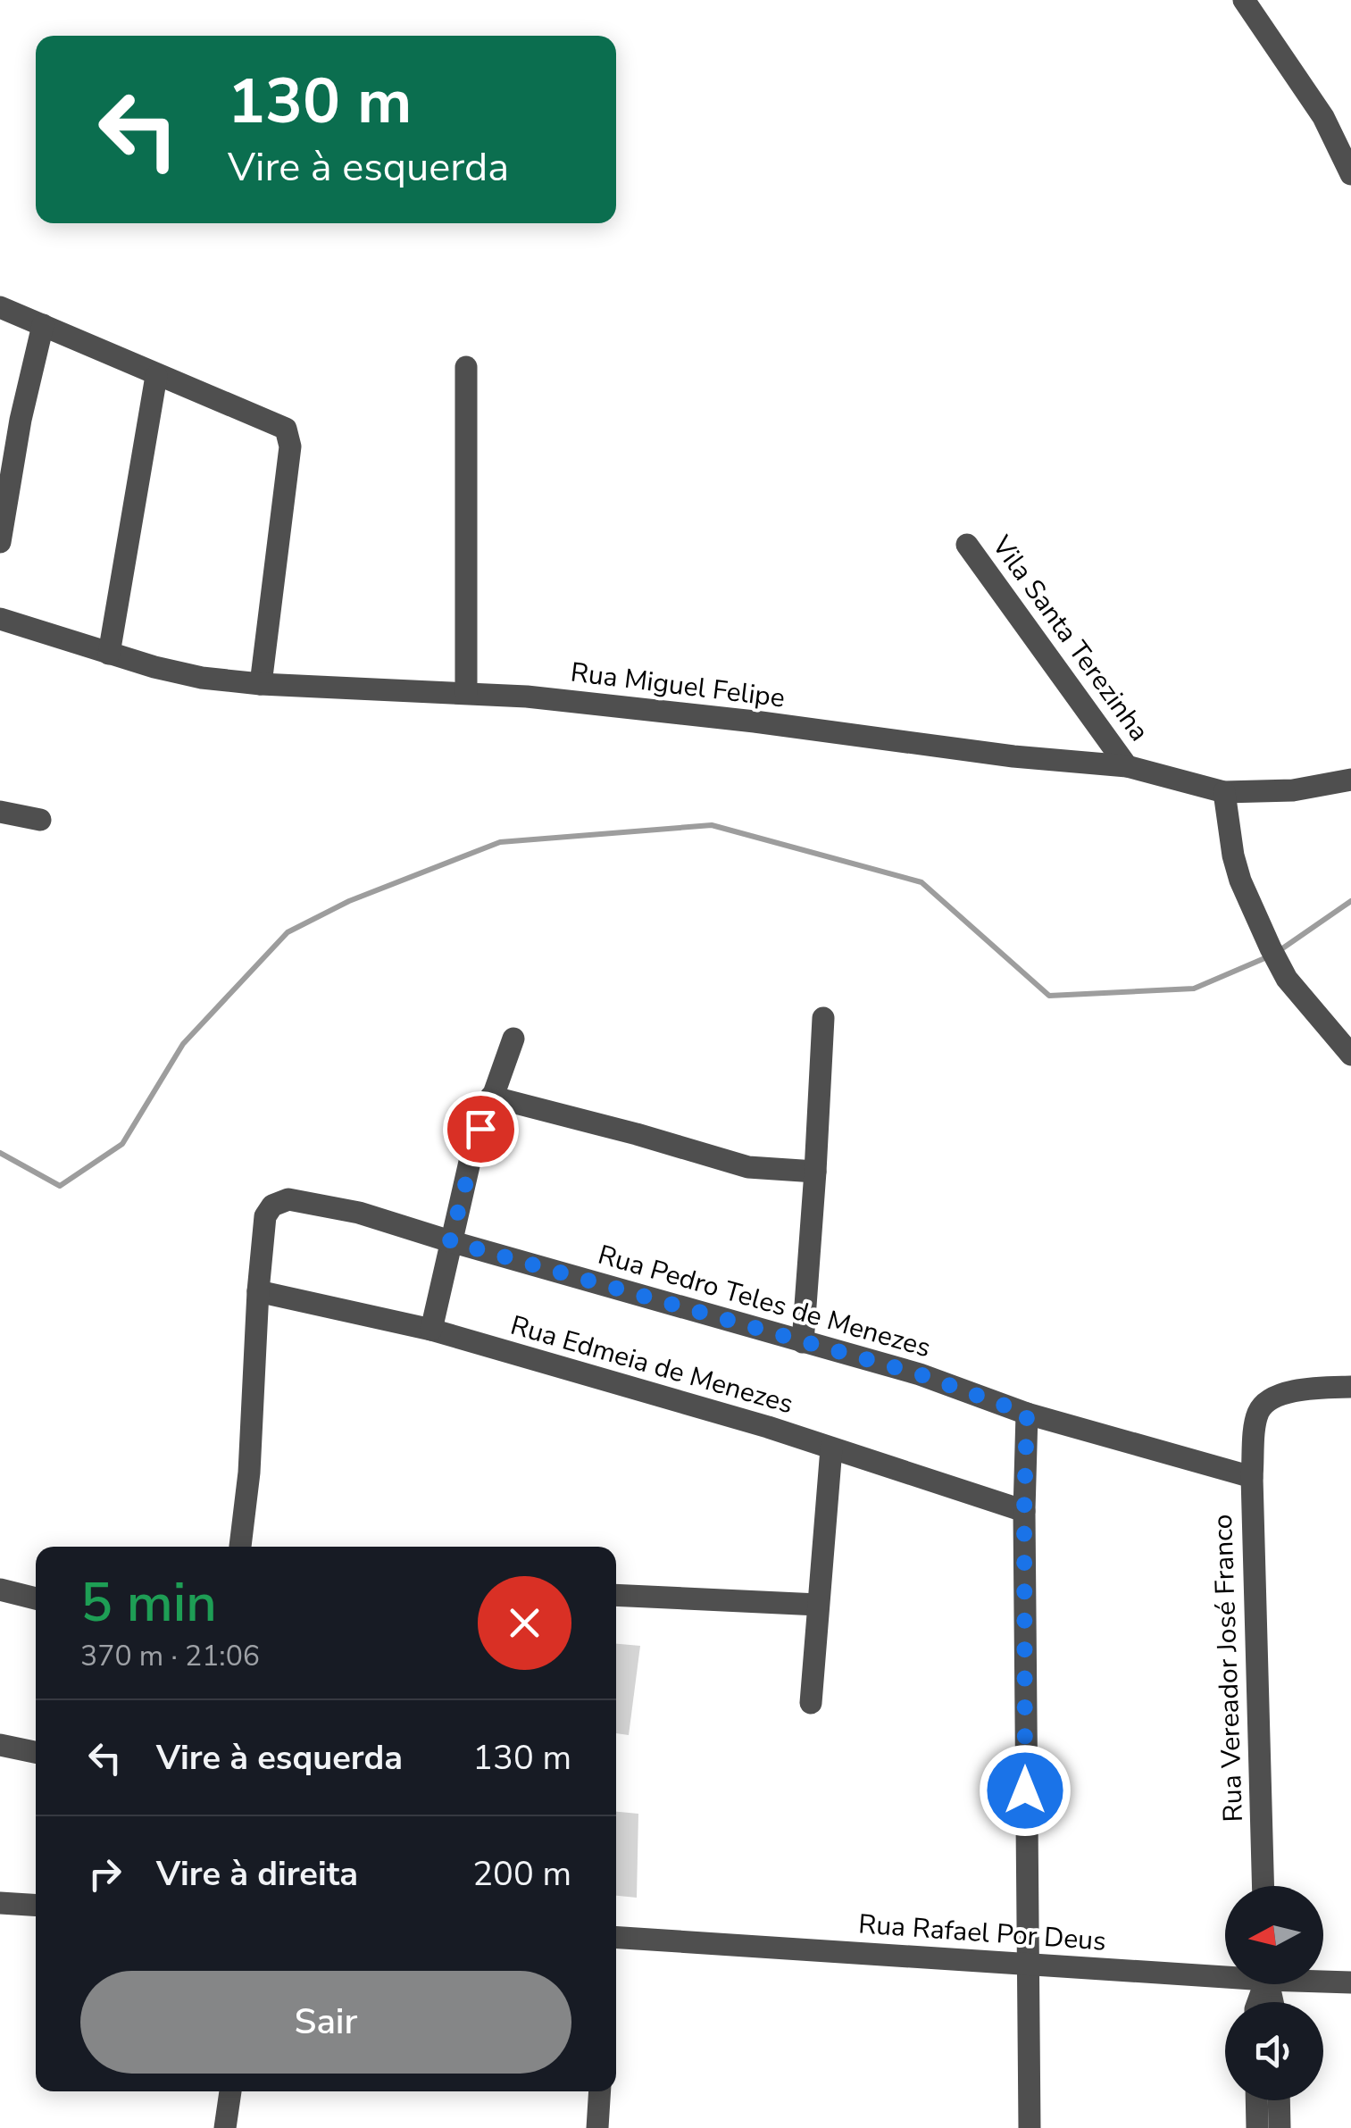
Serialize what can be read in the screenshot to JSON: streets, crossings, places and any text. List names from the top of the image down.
{
  "streets": {
    "street": [
      "Vila Santa Terezinha",
      "Rua Miguel Felipe",
      "Rua Pedro Teles de Menezes",
      "Rua Edmeia de Menezes",
      "Rua Vereador José Franco",
      "Rua Rafael Por Deus"
    ]
  },
  "crossings": [
    ["Vila Santa Terezinha", "Rua Miguel Felipe"],
    ["Rua Pedro Teles de Menezes", "Rua Edmeia de Menezes"],
    ["Rua Pedro Teles de Menezes", "Rua Vereador José Franco"]
  ],
  "north": "left",
  "page": {
    "turn": ["130 m", "Vire à esquerda"],
    "heading": ["5 min", "370 m · 21:06"],
    "list": [
      {
        "name": "Vire à esquerda",
        "value": "130 m"
      },
      {
        "name": "Vire à direita",
        "value": "200 m"
      }
    ],
    "buttons": "Sair"
  }
}
